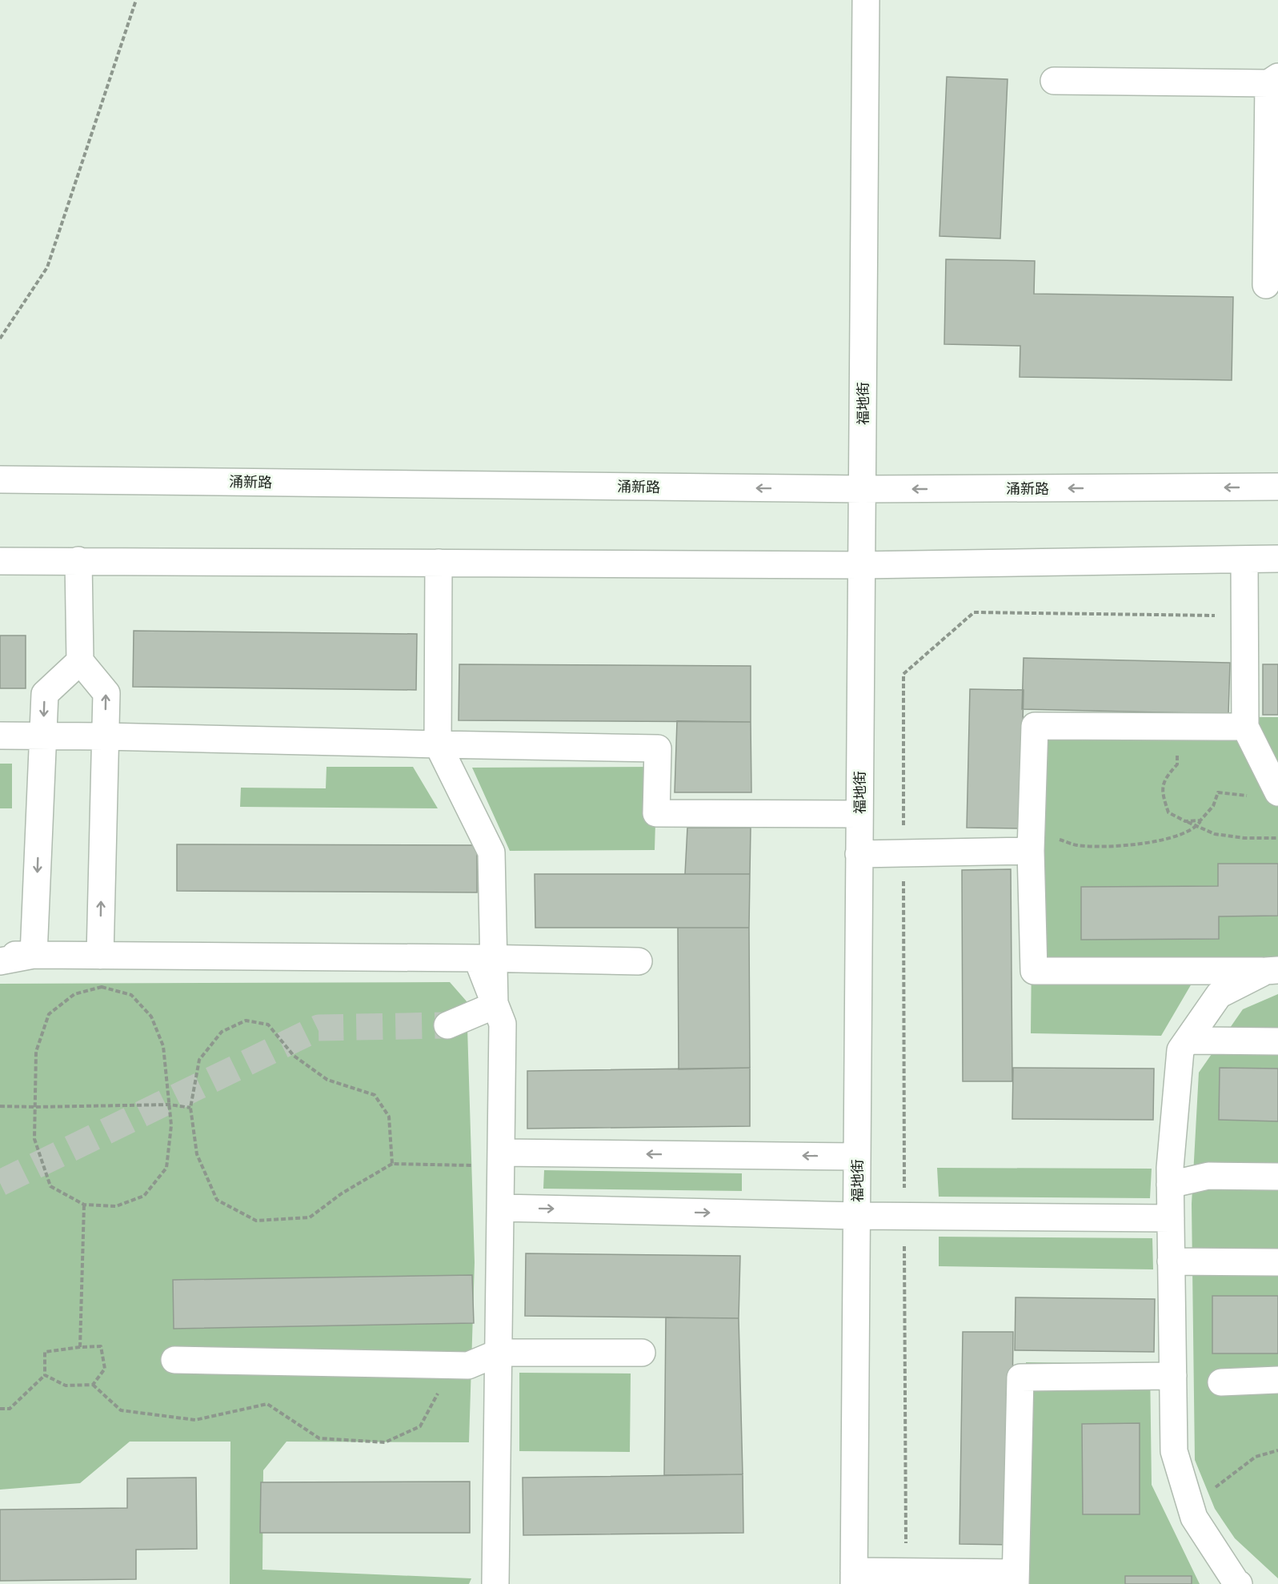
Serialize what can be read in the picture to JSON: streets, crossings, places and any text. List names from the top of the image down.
{
  "streets": {
    "street": ["福地街", "涌新路"]
  },
  "crossings": [
    ["福地街", "涌新路"]
  ]
}
